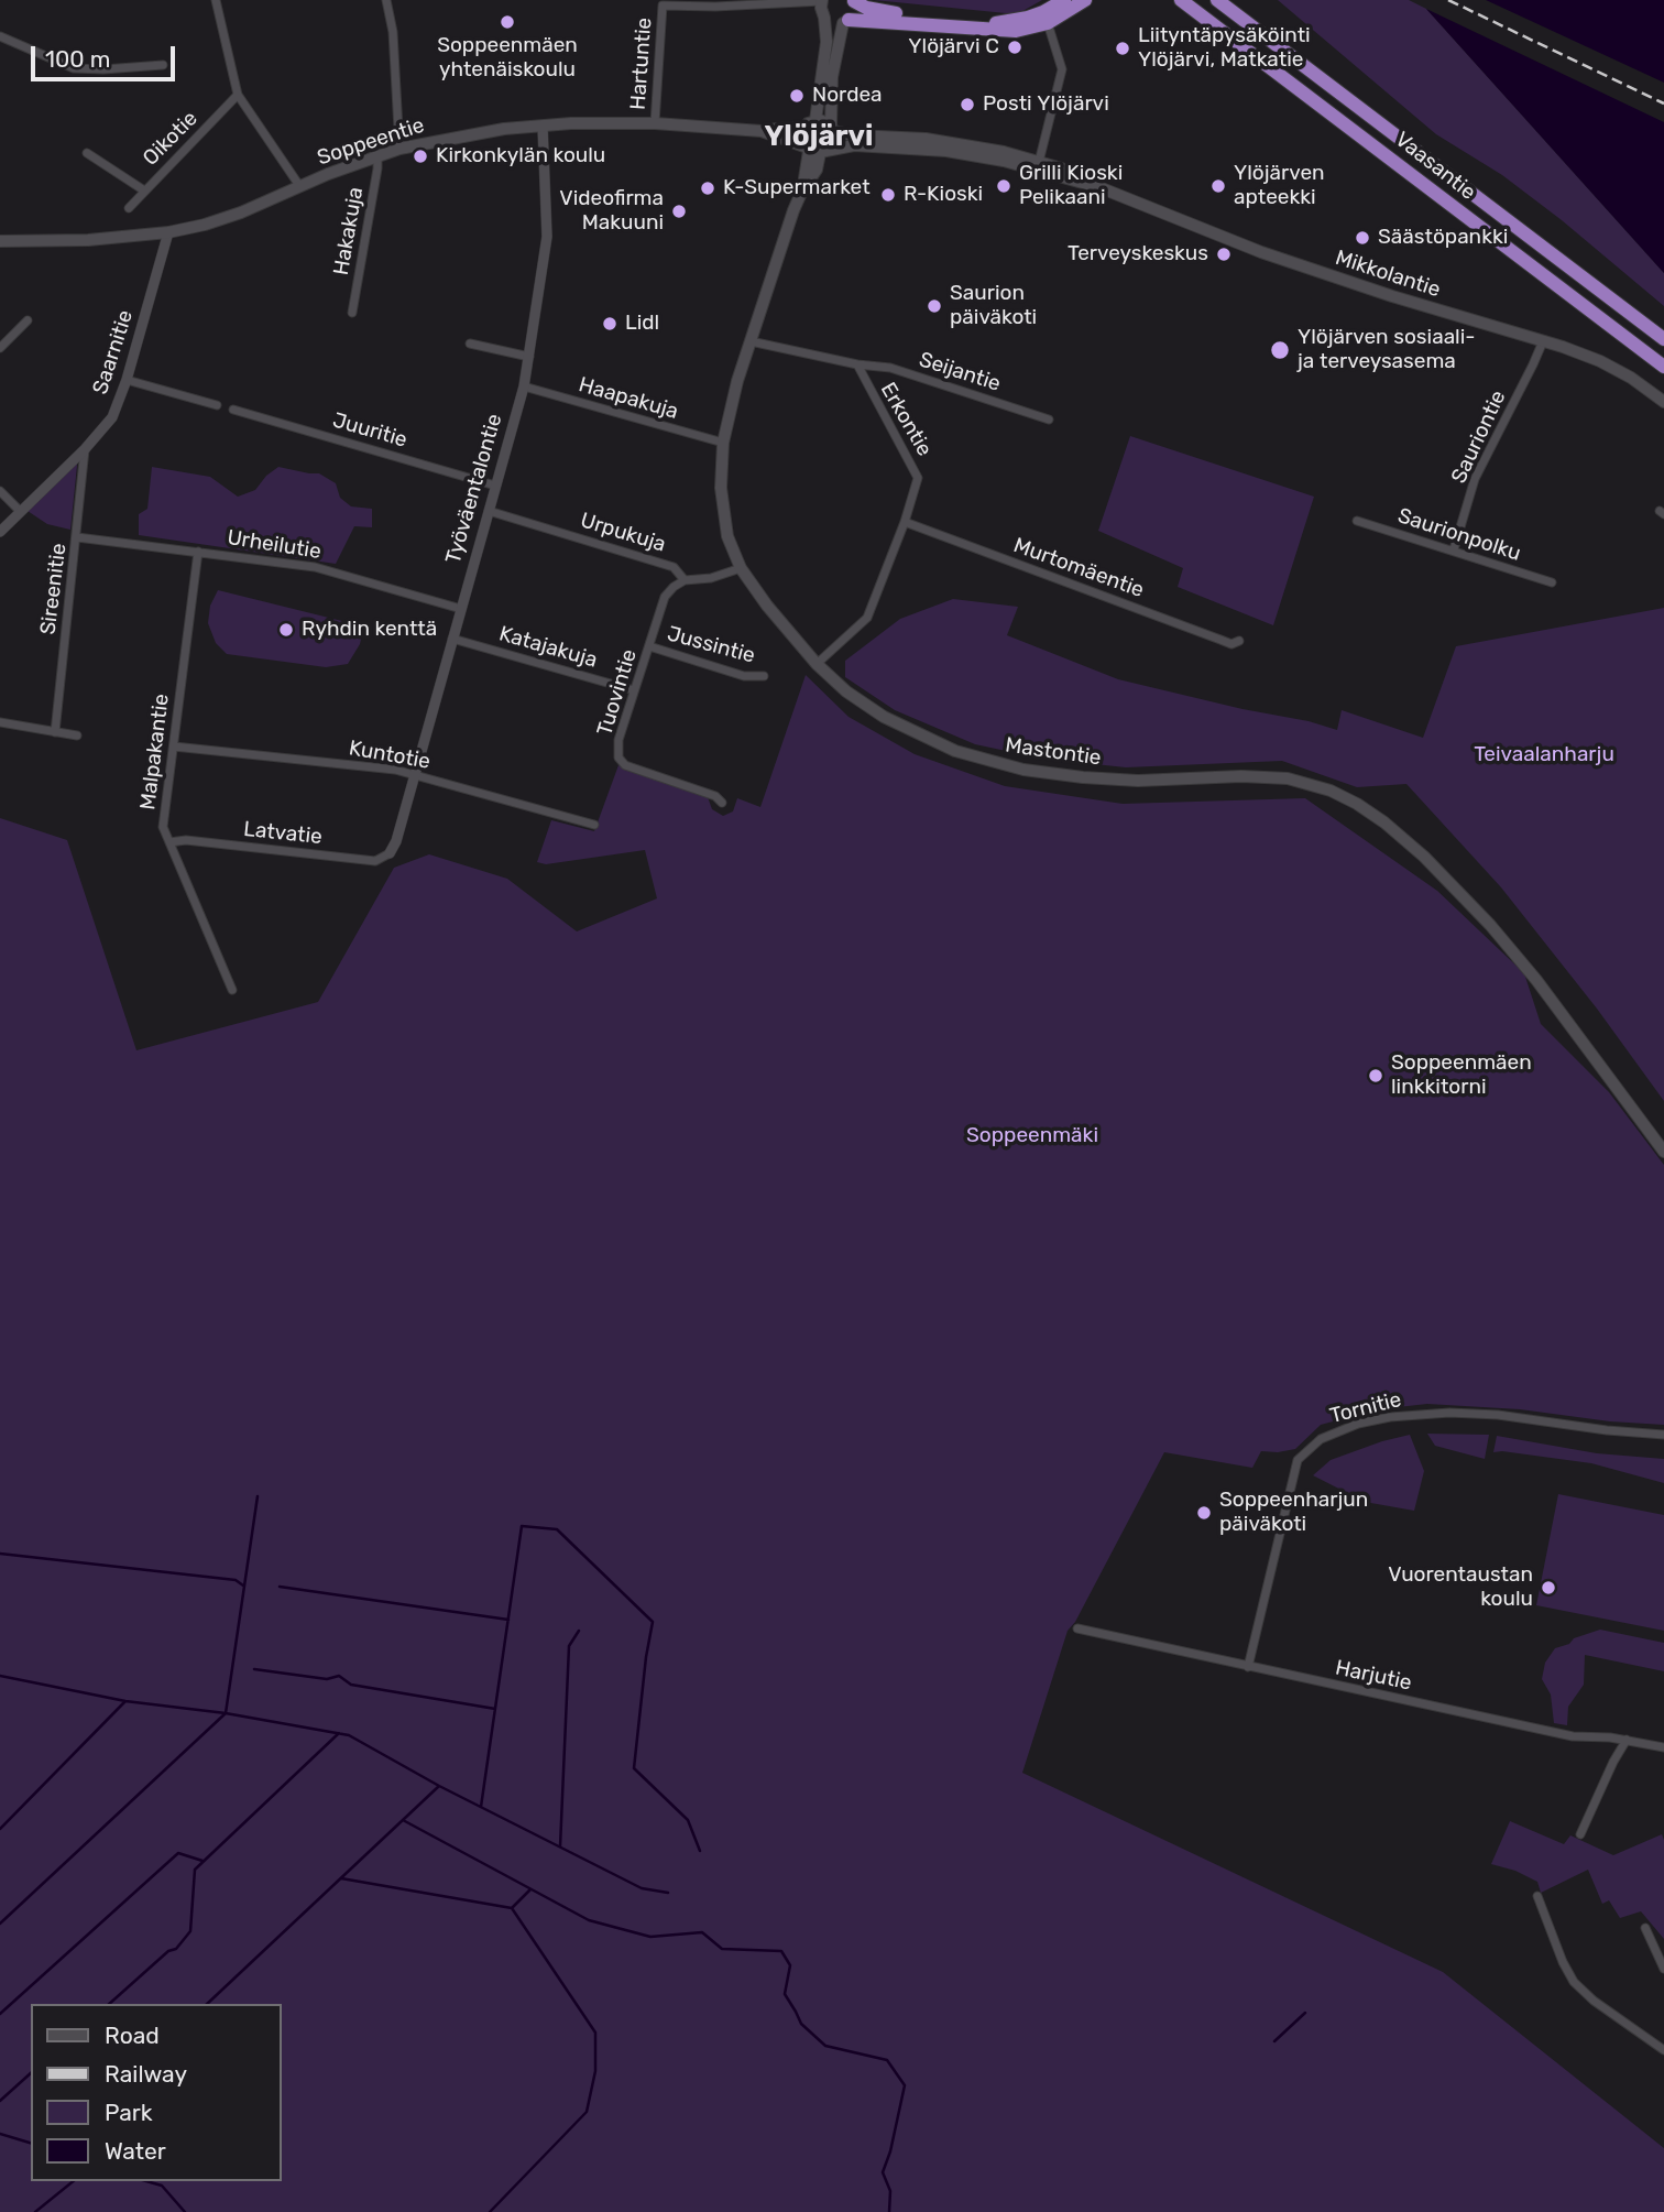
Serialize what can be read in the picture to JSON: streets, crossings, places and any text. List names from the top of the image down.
{
  "streets": {
    "highway": ["Vaasantie"],
    "main road": ["Soppeentie", "Mikkolantie", "Mastontie"],
    "street": [
      "Hartuntie",
      "Oikotie",
      "Hakakuja",
      "Saarnitie",
      "Seijantie",
      "Haapakuja",
      "Erkontie",
      "Juuritie",
      "Sauriontie",
      "Työväentalontie",
      "Urpukuja",
      "Saurionpolku",
      "Urheilutie",
      "Murtomäentie",
      "Sireenitie",
      "Jussintie",
      "Katajakuja",
      "Tuovintie",
      "Malpakantie",
      "Kuntotie",
      "Latvatie",
      "Tornitie",
      "Harjutie"
    ]
  },
  "crossings": [
    ["Hartuntie", "Soppeentie"],
    ["Soppeentie", "Hakakuja"],
    ["Soppeentie", "Mikkolantie"],
    ["Soppeentie", "Saarnitie"],
    ["Soppeentie", "Työväentalontie"],
    ["Soppeentie", "Mastontie"],
    ["Mikkolantie", "Sauriontie"],
    ["Mikkolantie", "Mastontie"],
    ["Saarnitie", "Sireenitie"],
    ["Seijantie", "Erkontie"],
    ["Haapakuja", "Työväentalontie"],
    ["Haapakuja", "Mastontie"],
    ["Erkontie", "Murtomäentie"],
    ["Erkontie", "Mastontie"],
    ["Juuritie", "Työväentalontie"],
    ["Sauriontie", "Saurionpolku"],
    ["Työväentalontie", "Urpukuja"],
    ["Työväentalontie", "Urheilutie"],
    ["Työväentalontie", "Katajakuja"],
    ["Työväentalontie", "Kuntotie"],
    ["Työväentalontie", "Latvatie"],
    ["Urpukuja", "Tuovintie"],
    ["Urpukuja", "Mastontie"],
    ["Urheilutie", "Sireenitie"],
    ["Urheilutie", "Malpakantie"],
    ["Jussintie", "Tuovintie"],
    ["Katajakuja", "Tuovintie"],
    ["Malpakantie", "Kuntotie"],
    ["Malpakantie", "Latvatie"],
    ["Tornitie", "Harjutie"]
  ],
  "districts": ["Ylöjärvi"],
  "parks": ["Teivaalanharju", "Soppeenmäki"],
  "places": [
    "Soppeenmäen yhtenäiskoulu",
    "Ylöjärvi C",
    "Liityntäpysäköinti Ylöjärvi, Matkatie",
    "Nordea",
    "Posti Ylöjärvi",
    "Kirkonkylän koulu",
    "Grilli Kioski Pelikaani",
    "Ylöjärven apteekki",
    "K-Supermarket",
    "R-Kioski",
    "Videofirma Makuuni",
    "Säästöpankki",
    "Terveyskeskus",
    "Saurion päiväkoti",
    "Lidl",
    "Ylöjärven sosiaali- ja terveysasema",
    "Ryhdin kenttä",
    "Soppeenmäen linkkitorni",
    "Soppeenharjun päiväkoti",
    "Vuorentaustan koulu"
  ],
  "legend": [
    "Road",
    "Railway",
    "Park",
    "Water"
  ],
  "scale_bar": "100 m"
}
